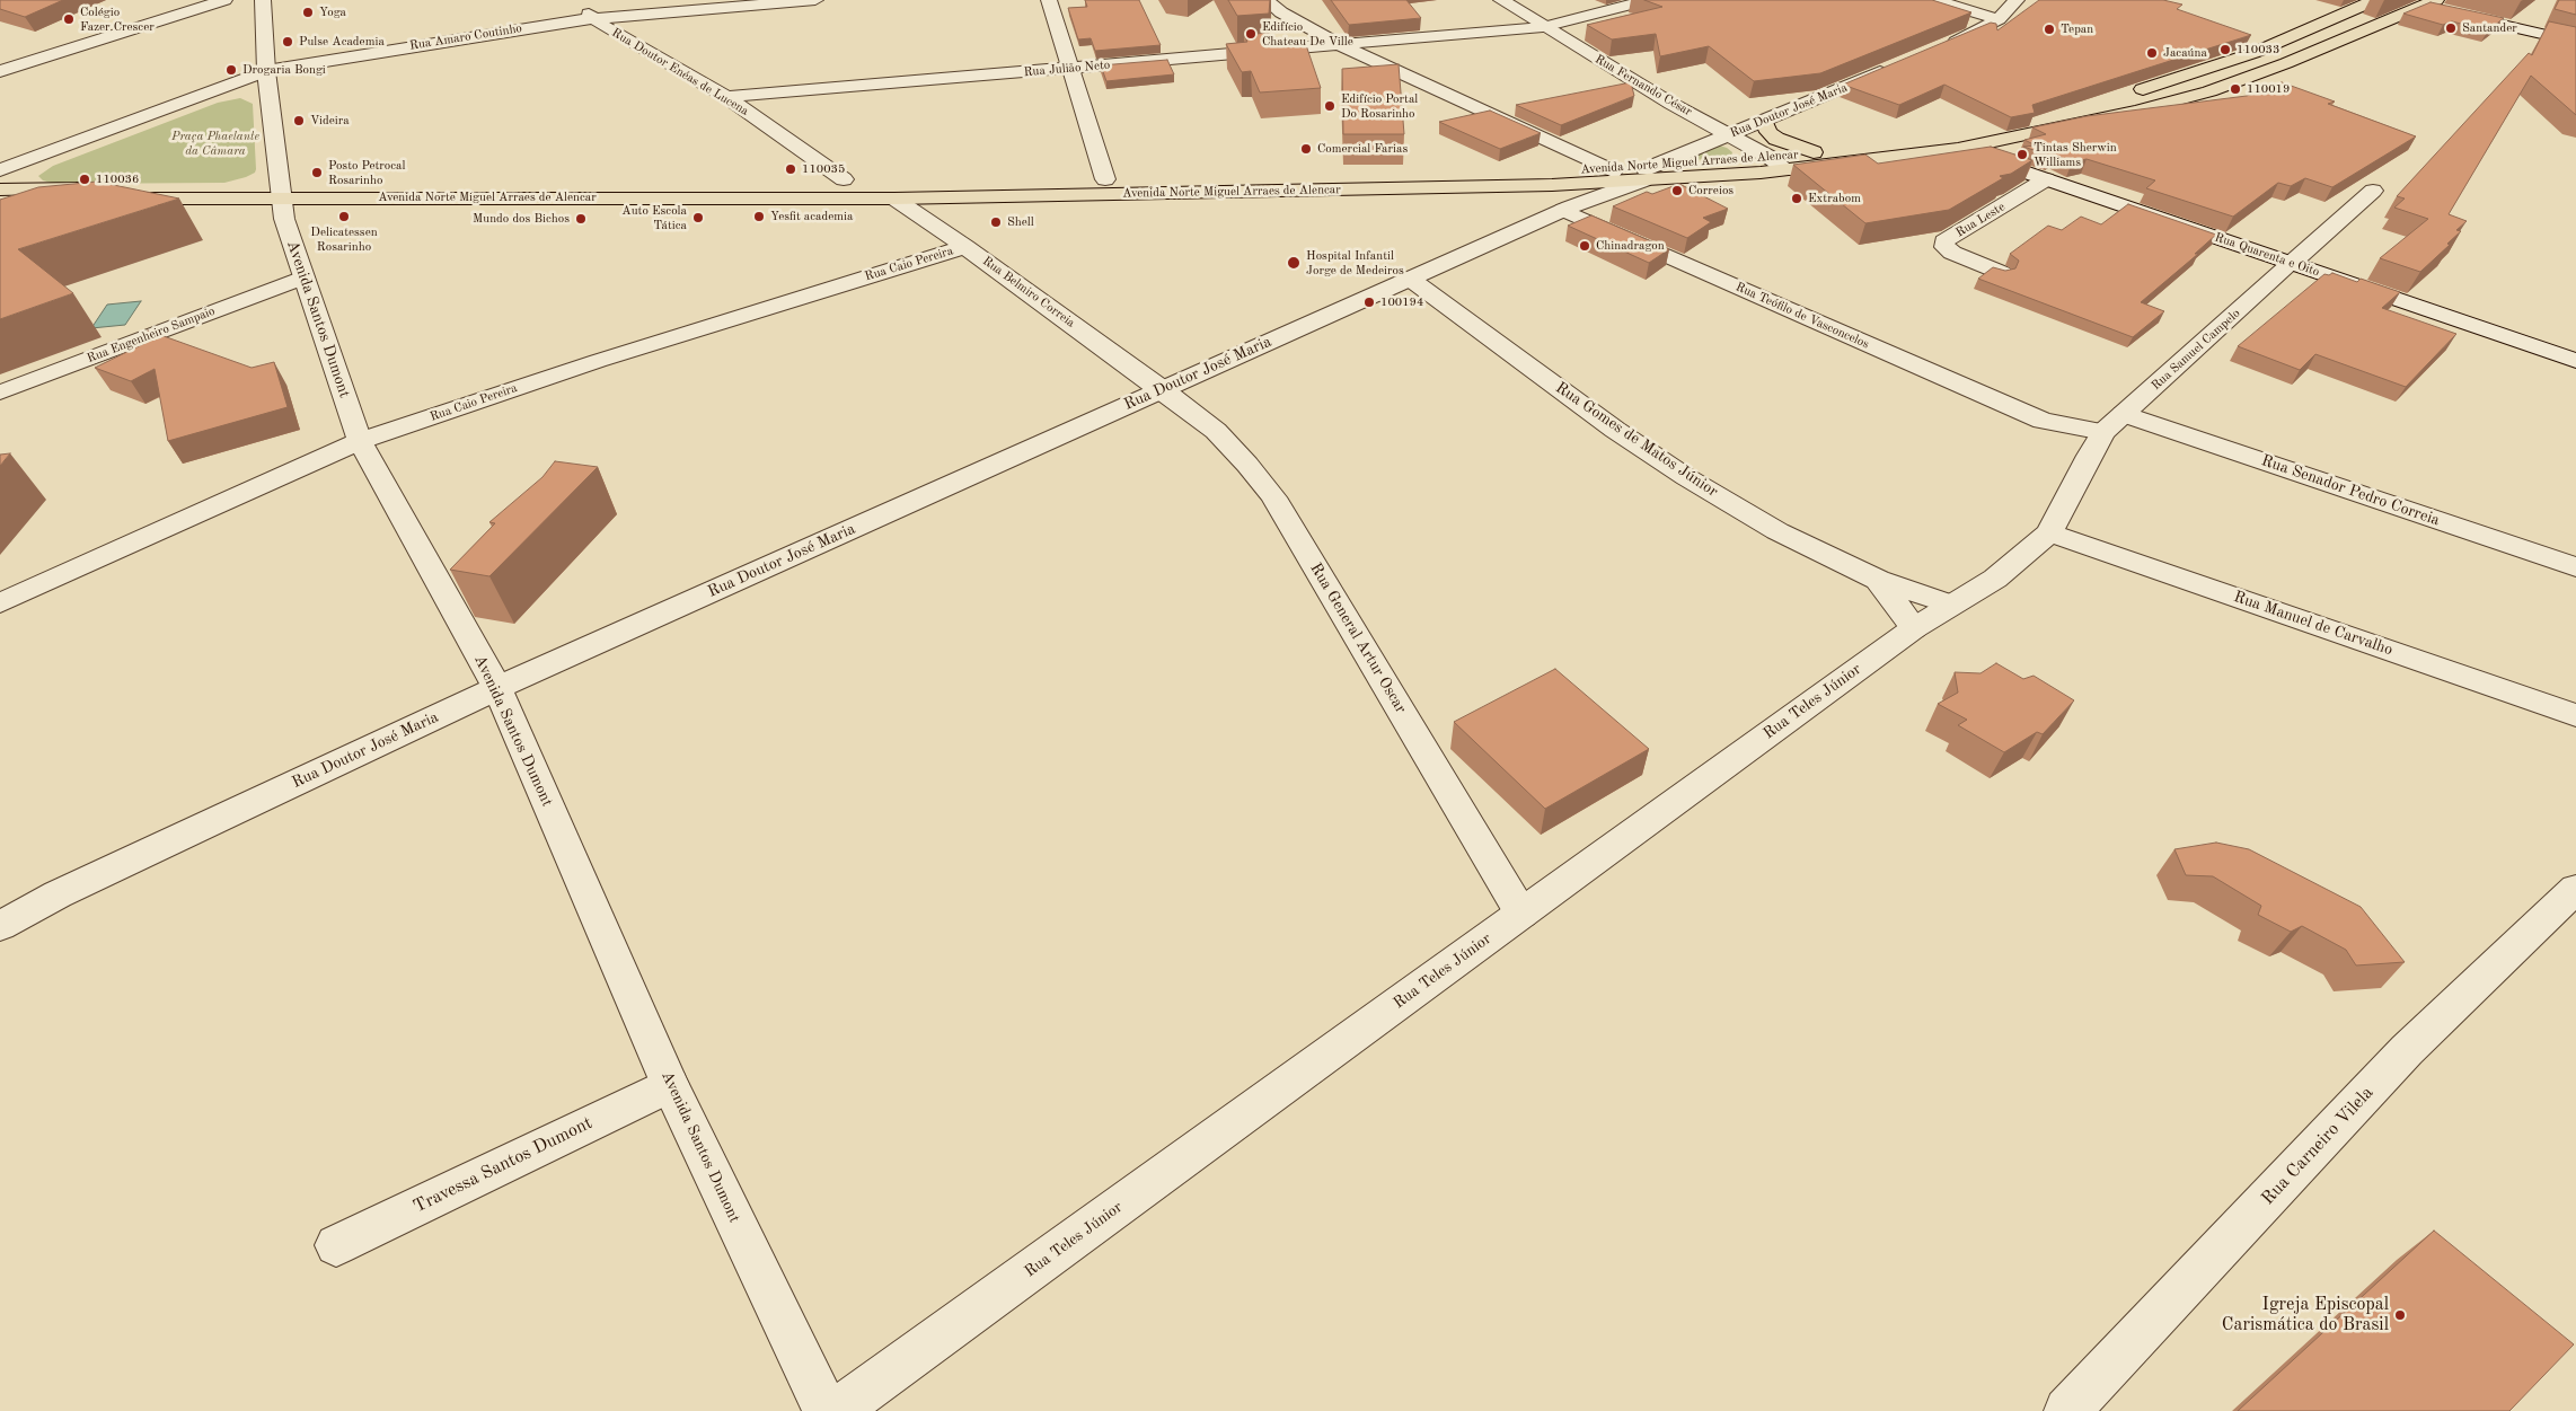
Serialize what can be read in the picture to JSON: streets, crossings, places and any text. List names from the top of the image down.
{
  "streets": {
    "main road": ["Avenida Norte Miguel Arraes de Alencar"],
    "street": [
      "Rua Amaro Coutinho",
      "Rua Julião Neto",
      "Rua Doutor Enéas de Lucena",
      "Rua Fernando César",
      "Rua Doutor José Maria",
      "Rua Leste",
      "Rua Quarenta e Oito",
      "Rua Caio Pereira",
      "Rua Belmiro Correia",
      "Rua Teófilo de Vasconcelos",
      "Avenida Santos Dumont",
      "Rua Engenheiro Sampaio",
      "Rua Samuel Campelo",
      "Rua Gomes de Matos Júnior",
      "Rua Senador Pedro Correia",
      "Rua Manuel de Carvalho",
      "Rua General Artur Oscar",
      "Rua Teles Júnior",
      "Rua Carneiro Vilela",
      "Travessa Santos Dumont"
    ]
  },
  "crossings": [
    ["Rua Amaro Coutinho", "Rua Doutor Enéas de Lucena"],
    ["Rua Amaro Coutinho", "Avenida Santos Dumont"],
    ["Rua Julião Neto", "Rua Doutor Enéas de Lucena"],
    ["Rua Julião Neto", "Rua Fernando César"],
    ["Rua Fernando César", "Rua Doutor José Maria"],
    ["Rua Fernando César", "Avenida Norte Miguel Arraes de Alencar"],
    ["Rua Doutor José Maria", "Avenida Norte Miguel Arraes de Alencar"],
    ["Rua Doutor José Maria", "Rua Belmiro Correia"],
    ["Rua Doutor José Maria", "Rua Teófilo de Vasconcelos"],
    ["Rua Doutor José Maria", "Avenida Santos Dumont"],
    ["Rua Doutor José Maria", "Rua Gomes de Matos Júnior"],
    ["Rua Doutor José Maria", "Rua General Artur Oscar"],
    ["Avenida Norte Miguel Arraes de Alencar", "Rua Quarenta e Oito"],
    ["Avenida Norte Miguel Arraes de Alencar", "Rua Belmiro Correia"],
    ["Avenida Norte Miguel Arraes de Alencar", "Avenida Santos Dumont"],
    ["Rua Leste", "Rua Quarenta e Oito"],
    ["Rua Quarenta e Oito", "Rua Samuel Campelo"],
    ["Rua Caio Pereira", "Rua Belmiro Correia"],
    ["Rua Caio Pereira", "Avenida Santos Dumont"],
    ["Rua Belmiro Correia", "Rua General Artur Oscar"],
    ["Rua Teófilo de Vasconcelos", "Rua Samuel Campelo"],
    ["Avenida Santos Dumont", "Rua Engenheiro Sampaio"],
    ["Avenida Santos Dumont", "Travessa Santos Dumont"],
    ["Rua Samuel Campelo", "Rua Senador Pedro Correia"],
    ["Rua Samuel Campelo", "Rua Manuel de Carvalho"],
    ["Rua Samuel Campelo", "Rua Teles Júnior"],
    ["Rua Gomes de Matos Júnior", "Rua Teles Júnior"],
    ["Rua Manuel de Carvalho", "Rua Teles Júnior"],
    ["Rua General Artur Oscar", "Rua Teles Júnior"]
  ],
  "parks": ["Praça Phaelante da Câmara"],
  "places": [
    "Yoga",
    "Colégio Fazer Crescer",
    "Santander",
    "Tepan",
    "Edifício Chateau De Ville",
    "Pulse Academia",
    "110033",
    "Jacaúna",
    "Drogaria Bongi",
    "110019",
    "Edifício Portal Do Rosarinho",
    "Videira",
    "Comercial Farias",
    "Tintas Sherwin Williams",
    "110035",
    "Posto Petrocal Rosarinho",
    "110036",
    "Correios",
    "Extrabom",
    "Delicatessen Rosarinho",
    "Yesfit academia",
    "Auto Escola Tática",
    "Mundo dos Bichos",
    "Shell",
    "Chinadragon",
    "Hospital Infantil Jorge de Medeiros",
    "100194",
    "Igreja Episcopal Carismática do Brasil"
  ]
}
